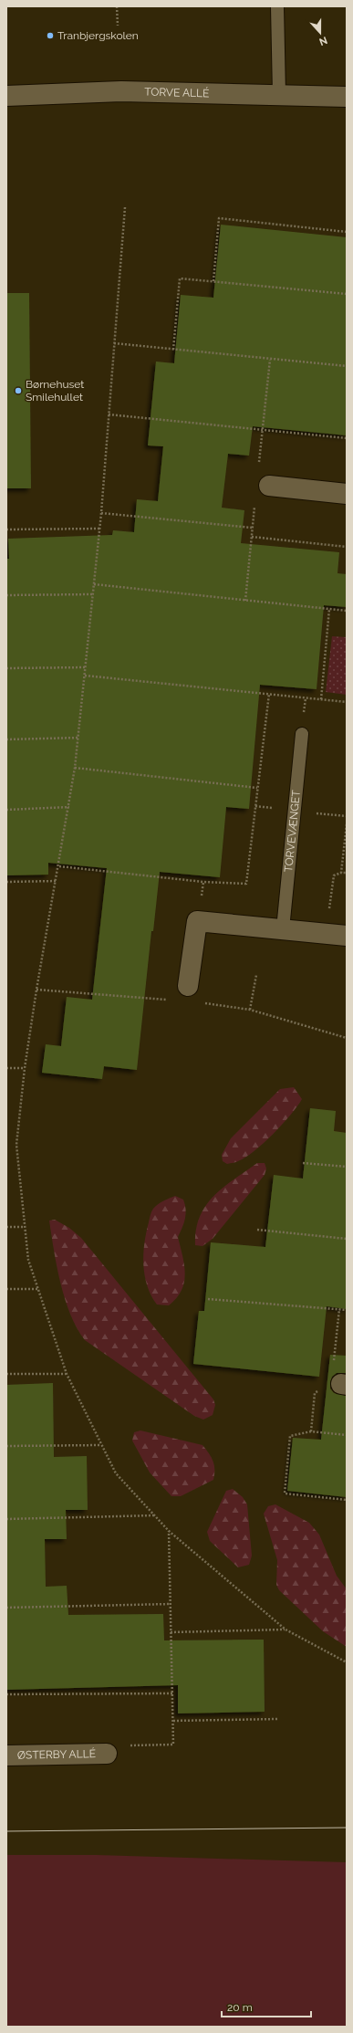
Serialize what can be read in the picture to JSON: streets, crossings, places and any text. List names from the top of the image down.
{
  "streets": {
    "street": ["TORVE ALLÉ", "ØSTERBY ALLÉ"],
    "lane": ["TORVEVÆNGET"]
  },
  "places": ["Tranbjergskolen", "Børnehuset Smilehullet"],
  "scale_bar": "20 m",
  "north": "bottom"
}
